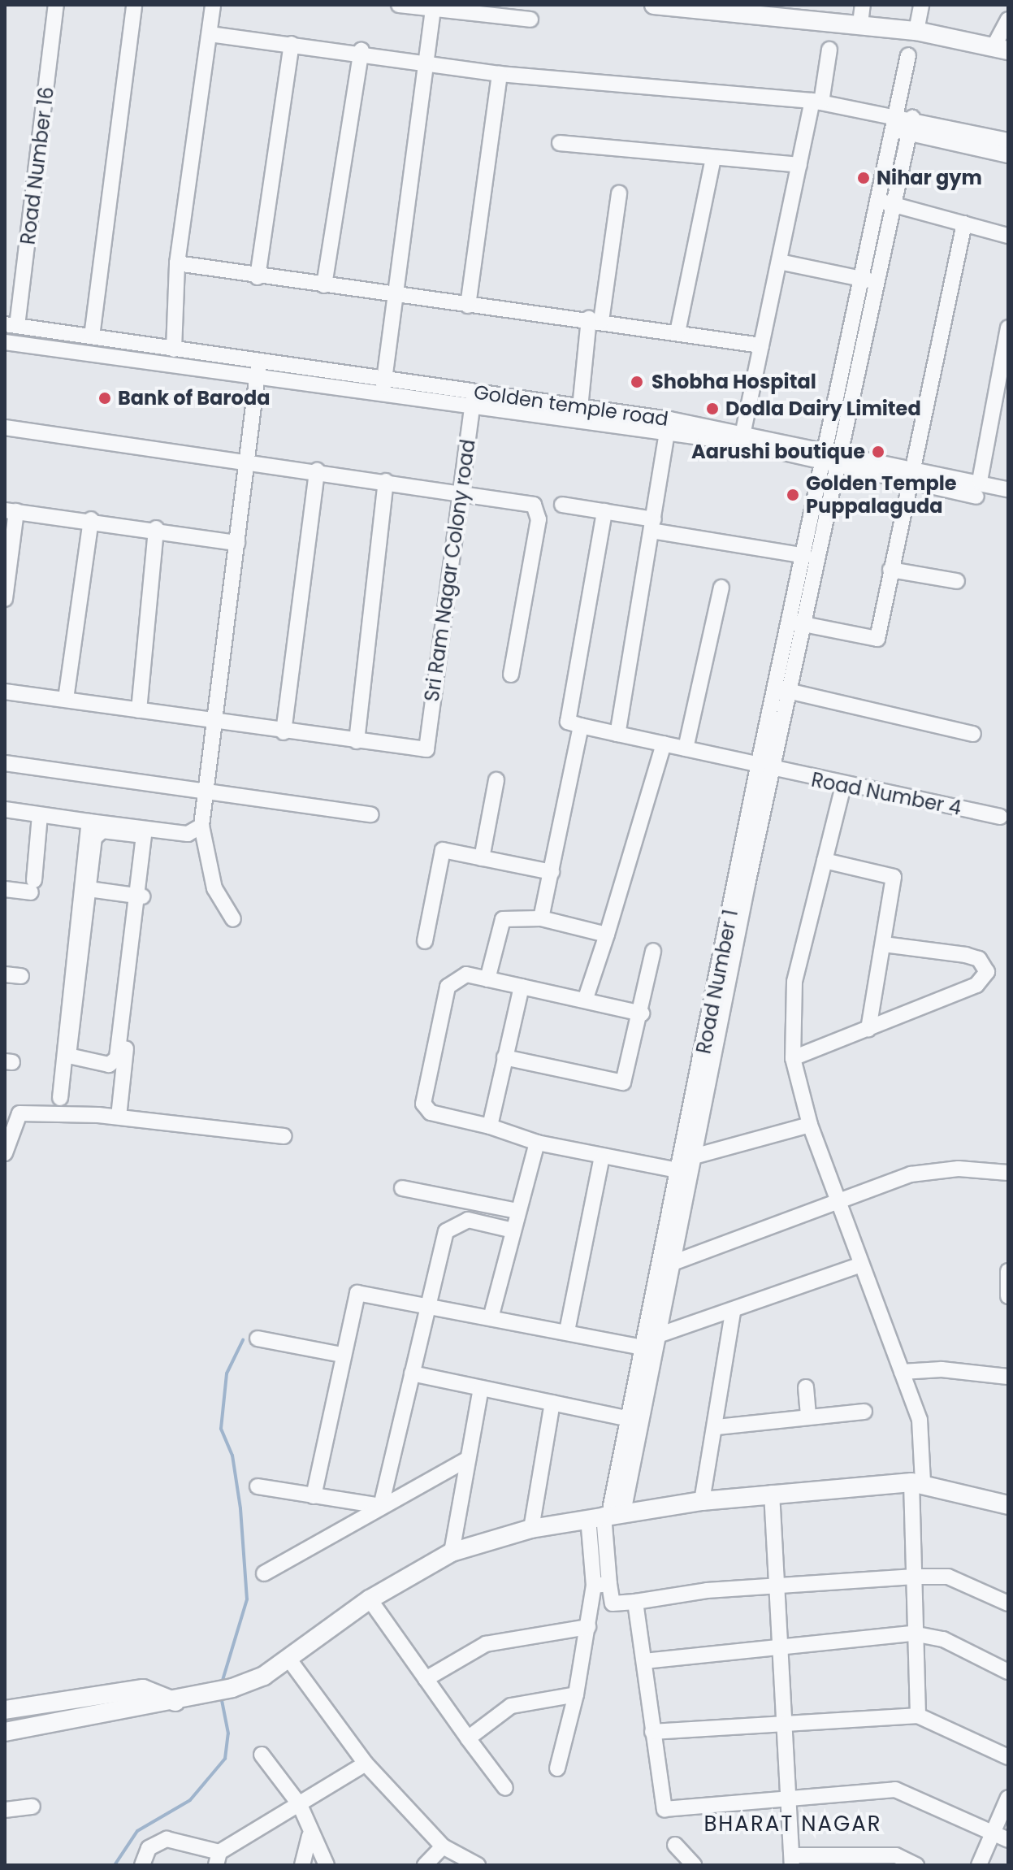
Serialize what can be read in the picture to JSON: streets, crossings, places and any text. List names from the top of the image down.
{
  "streets": {
    "street": [
      "Road Number 16",
      "Golden temple road",
      "Sri Ram Nagar Colony road",
      "Road Number 4",
      "Road Number 1"
    ]
  },
  "crossings": [
    ["Road Number 16", "Golden temple road"],
    ["Golden temple road", "Sri Ram Nagar Colony road"],
    ["Golden temple road", "Road Number 1"],
    ["Road Number 4", "Road Number 1"]
  ],
  "districts": ["BHARAT NAGAR"],
  "places": [
    "Nihar gym",
    "Shobha Hospital",
    "Bank of Baroda",
    "Dodla Dairy Limited",
    "Aarushi boutique",
    "Golden Temple Puppalaguda"
  ]
}
